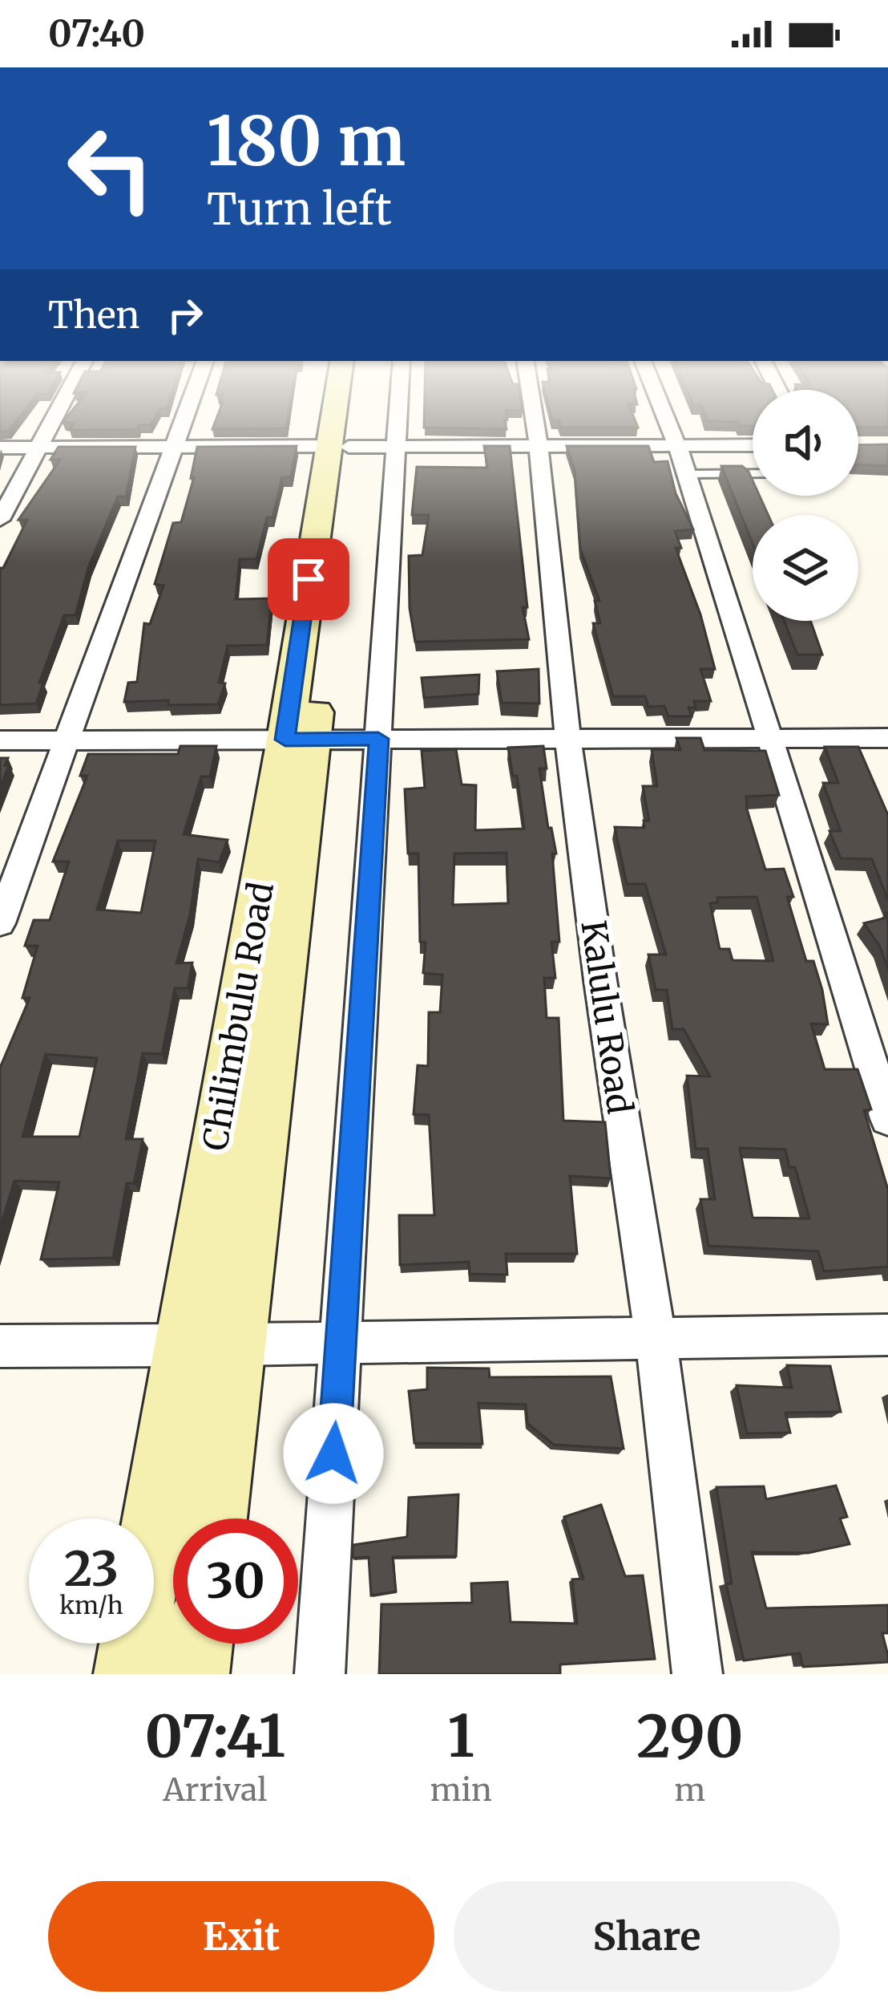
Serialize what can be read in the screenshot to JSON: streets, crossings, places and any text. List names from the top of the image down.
{
  "streets": {
    "main road": ["Chilimbulu Road"],
    "street": ["Kalulu Road"]
  },
  "page": {
    "status": "07:40",
    "turn": ["180 m", "Turn left"],
    "then": "Then",
    "speed": "23 km/h",
    "limit": "30",
    "eta": [
      "07:41",
      "Arrival",
      "1",
      "min",
      "290",
      "m"
    ],
    "buttons": ["Exit", "Share"]
  }
}
